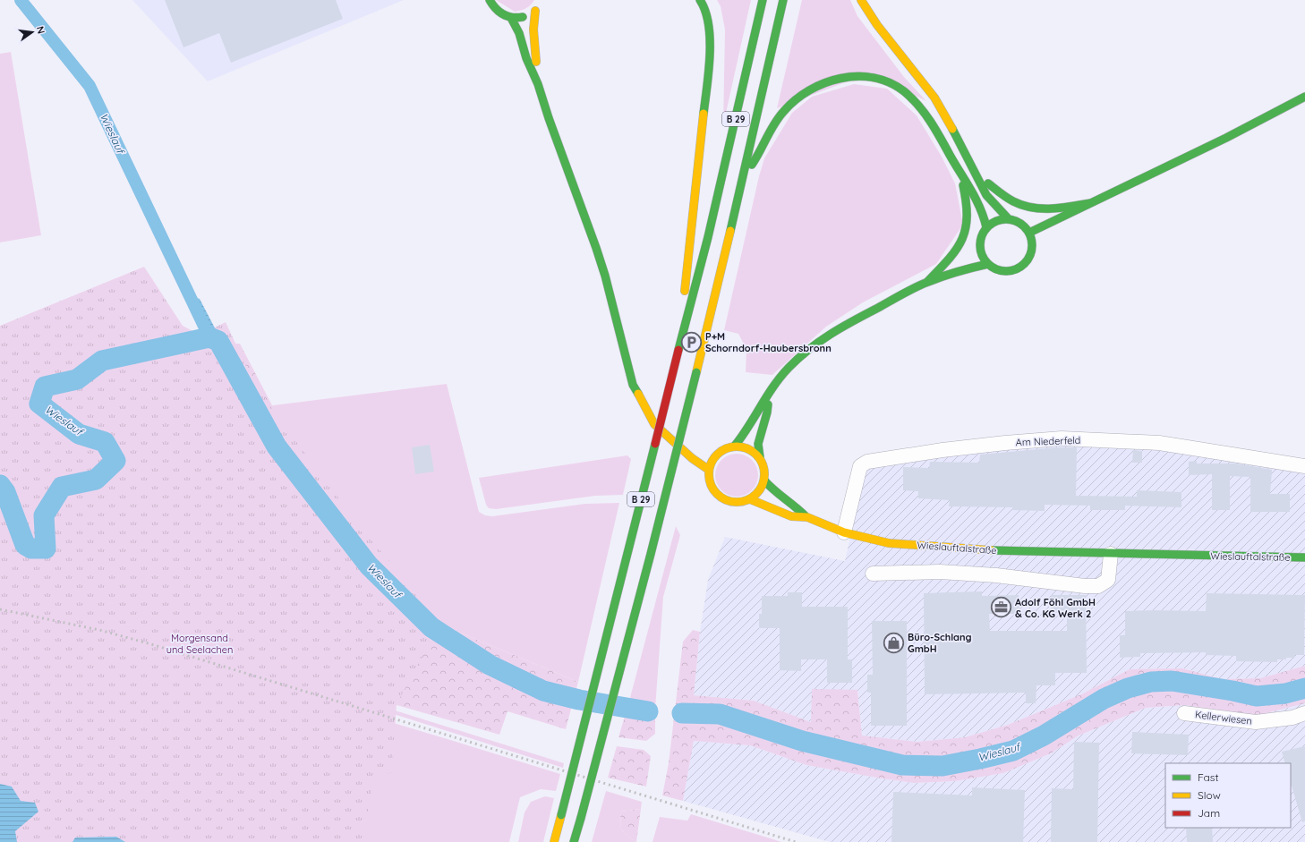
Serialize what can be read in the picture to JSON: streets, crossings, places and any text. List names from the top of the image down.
{
  "streets": {
    "main road": ["B 29", "Wieslauftalstraße"],
    "street": ["Am Niederfeld", "Kellerwiesen"]
  },
  "crossings": [
    ["Am Niederfeld", "Wieslauftalstraße"]
  ],
  "water": ["Wieslauf"],
  "parks": ["Morgensand und Seelachen"],
  "places": {
    "parking": ["P+M Schorndorf-Haubersbronn"],
    "office": ["Adolf Föhl GmbH & Co. KG Werk 2"],
    "shop": ["Büro-Schlang GmbH"]
  },
  "legend": ["Fast", "Slow", "Jam"],
  "north": "right"
}
